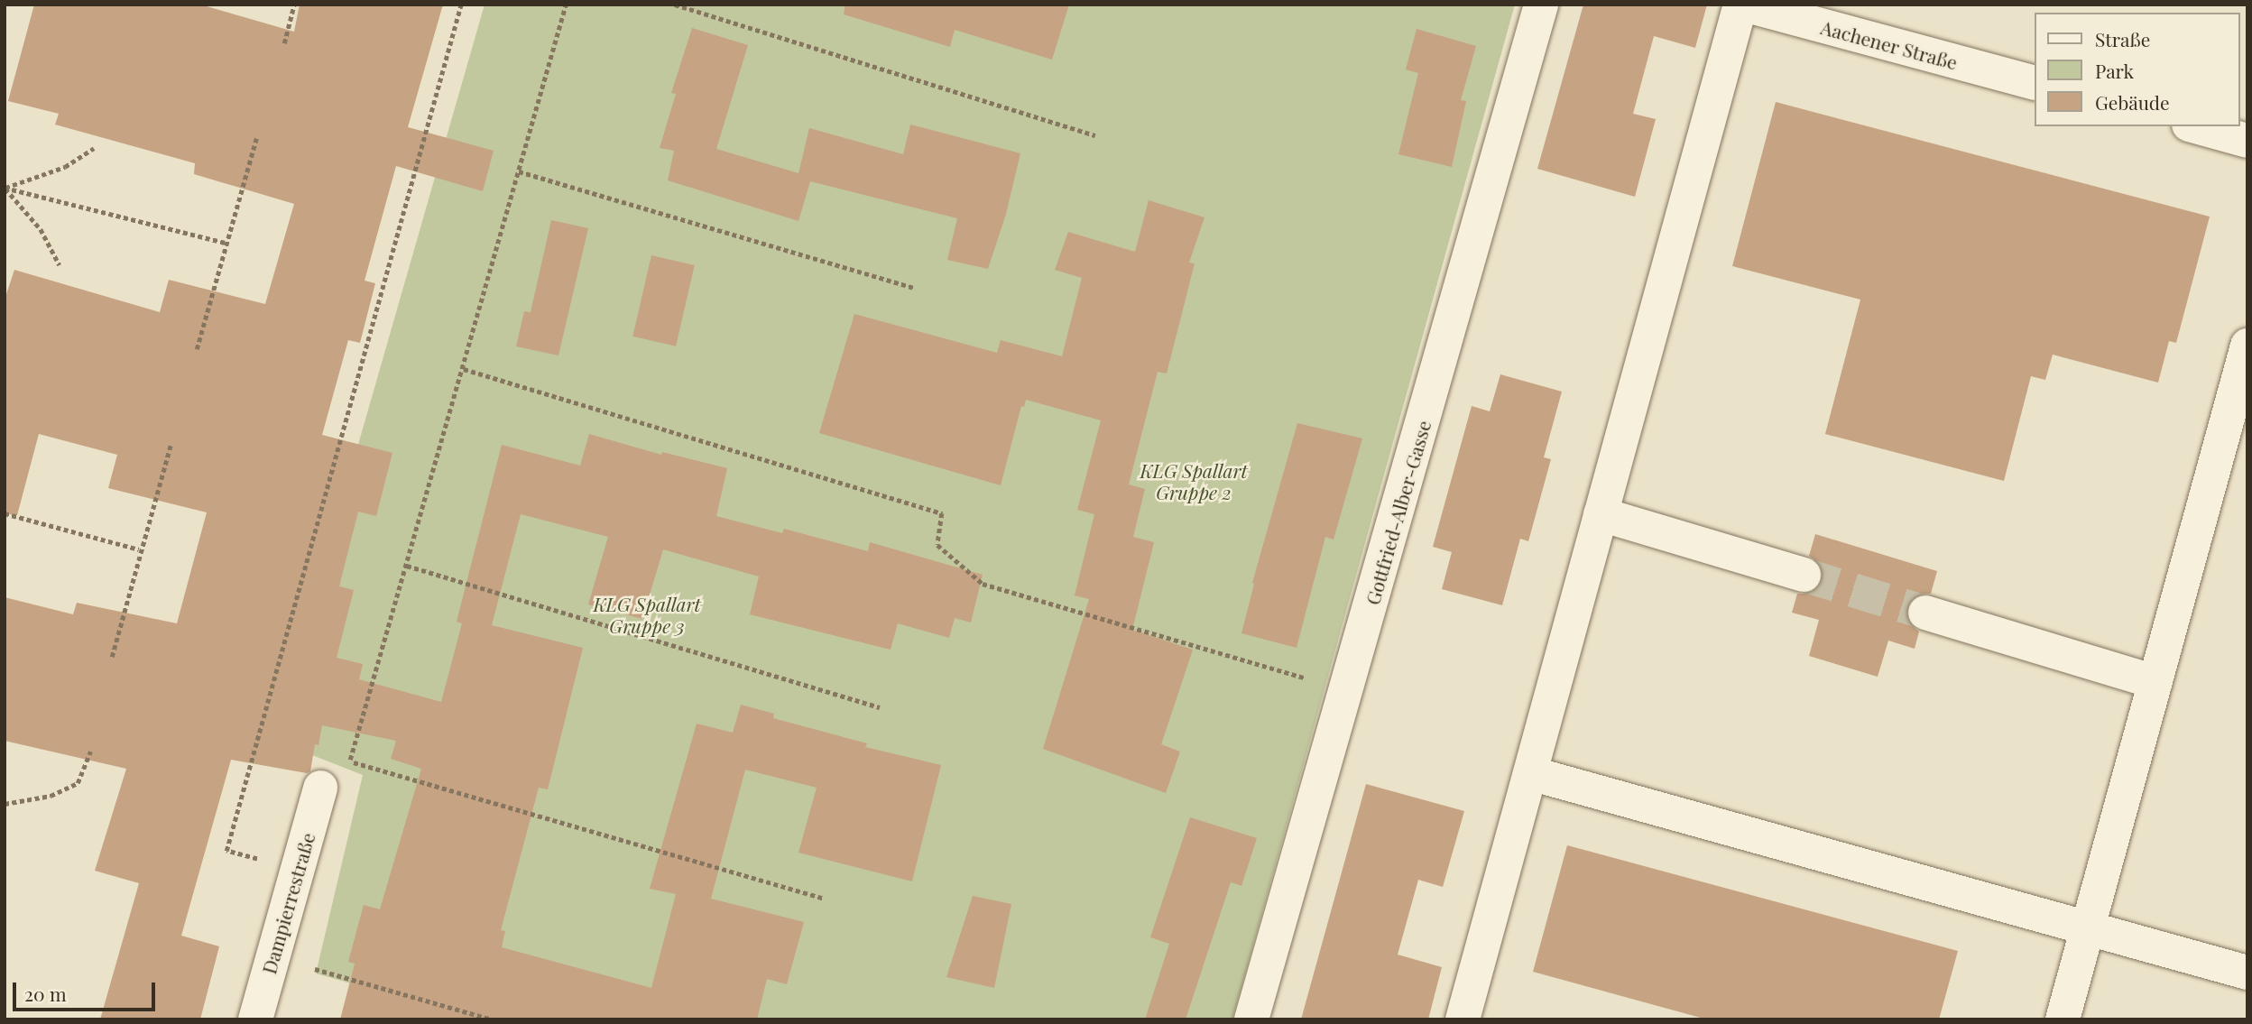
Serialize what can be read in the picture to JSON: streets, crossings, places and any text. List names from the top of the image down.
{
  "streets": {
    "street": ["Aachener Straße", "Gottfried-Alber-Gasse", "Dampierrestraße"]
  },
  "parks": ["KLG Spallart Gruppe 2", "KLG Spallart Gruppe 3"],
  "legend": ["Straße", "Park", "Gebäude"],
  "scale_bar": "20 m"
}
